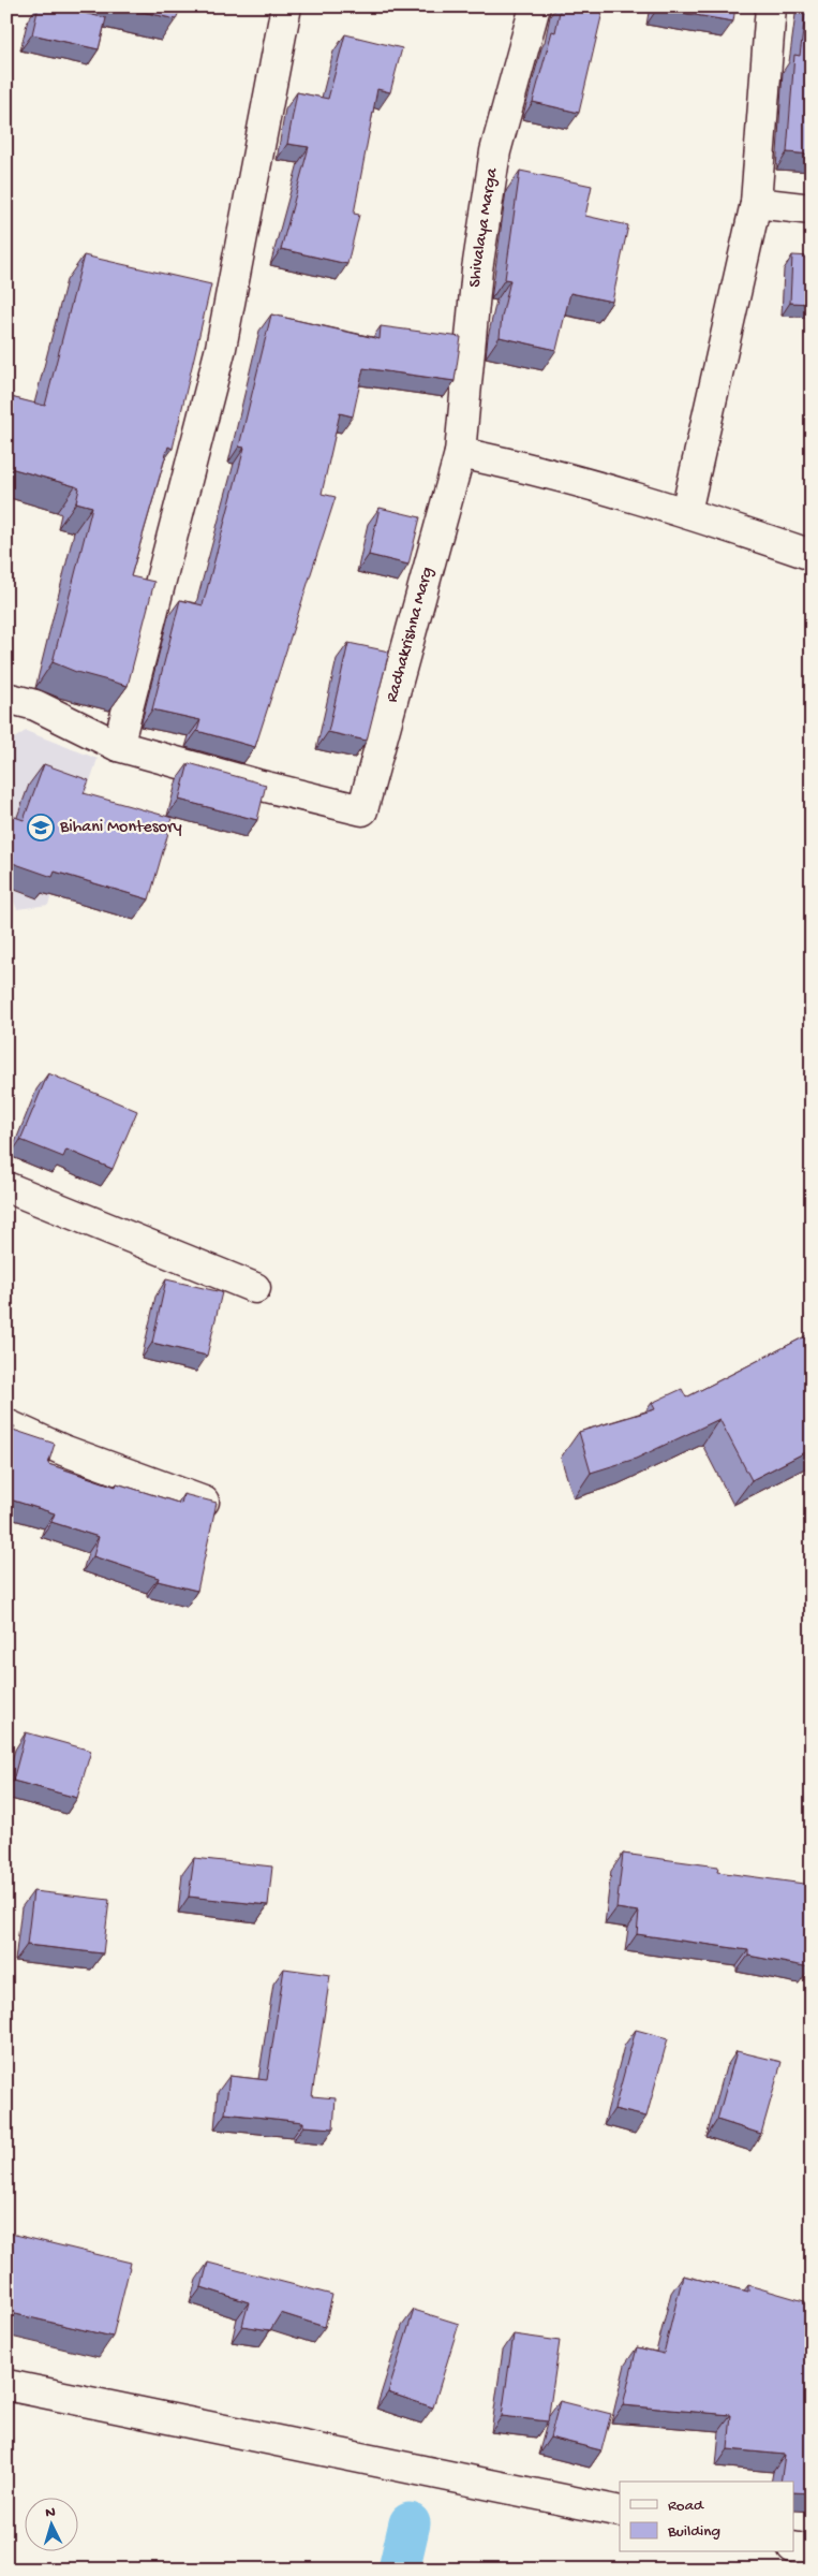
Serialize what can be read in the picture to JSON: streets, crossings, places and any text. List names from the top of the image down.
{
  "streets": {
    "street": ["Shivalaya Marga", "Radhakrishna Marg"]
  },
  "crossings": [
    ["Shivalaya Marga", "Radhakrishna Marg"]
  ],
  "places": {
    "school or university": ["Bihani Montesory"]
  },
  "legend": ["Road", "Building"],
  "north": "top"
}
